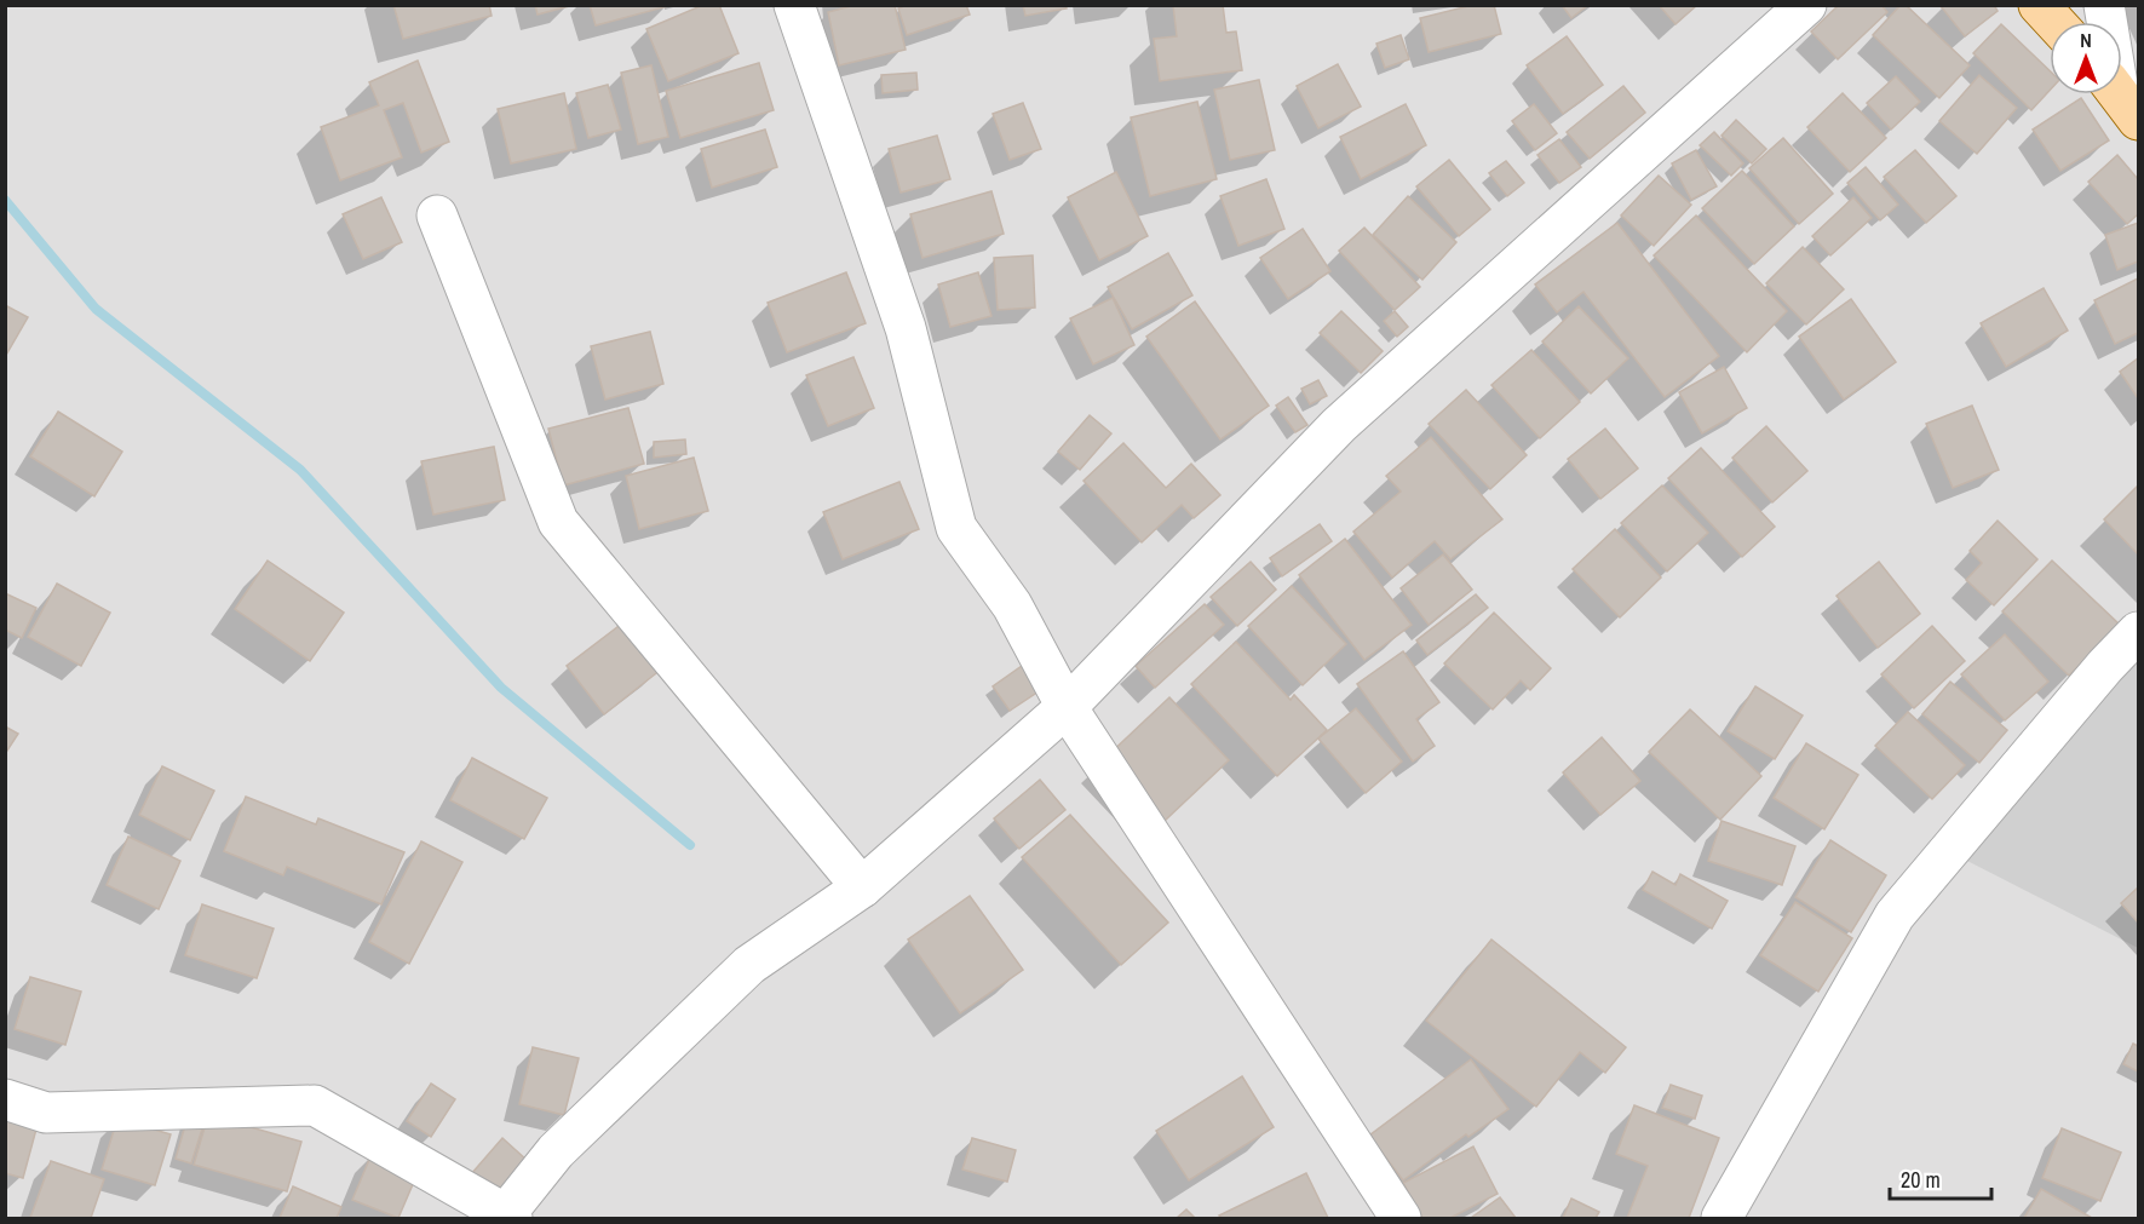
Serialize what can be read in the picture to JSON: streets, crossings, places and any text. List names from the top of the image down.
{
  "scale_bar": "20 m",
  "north": "top"
}
